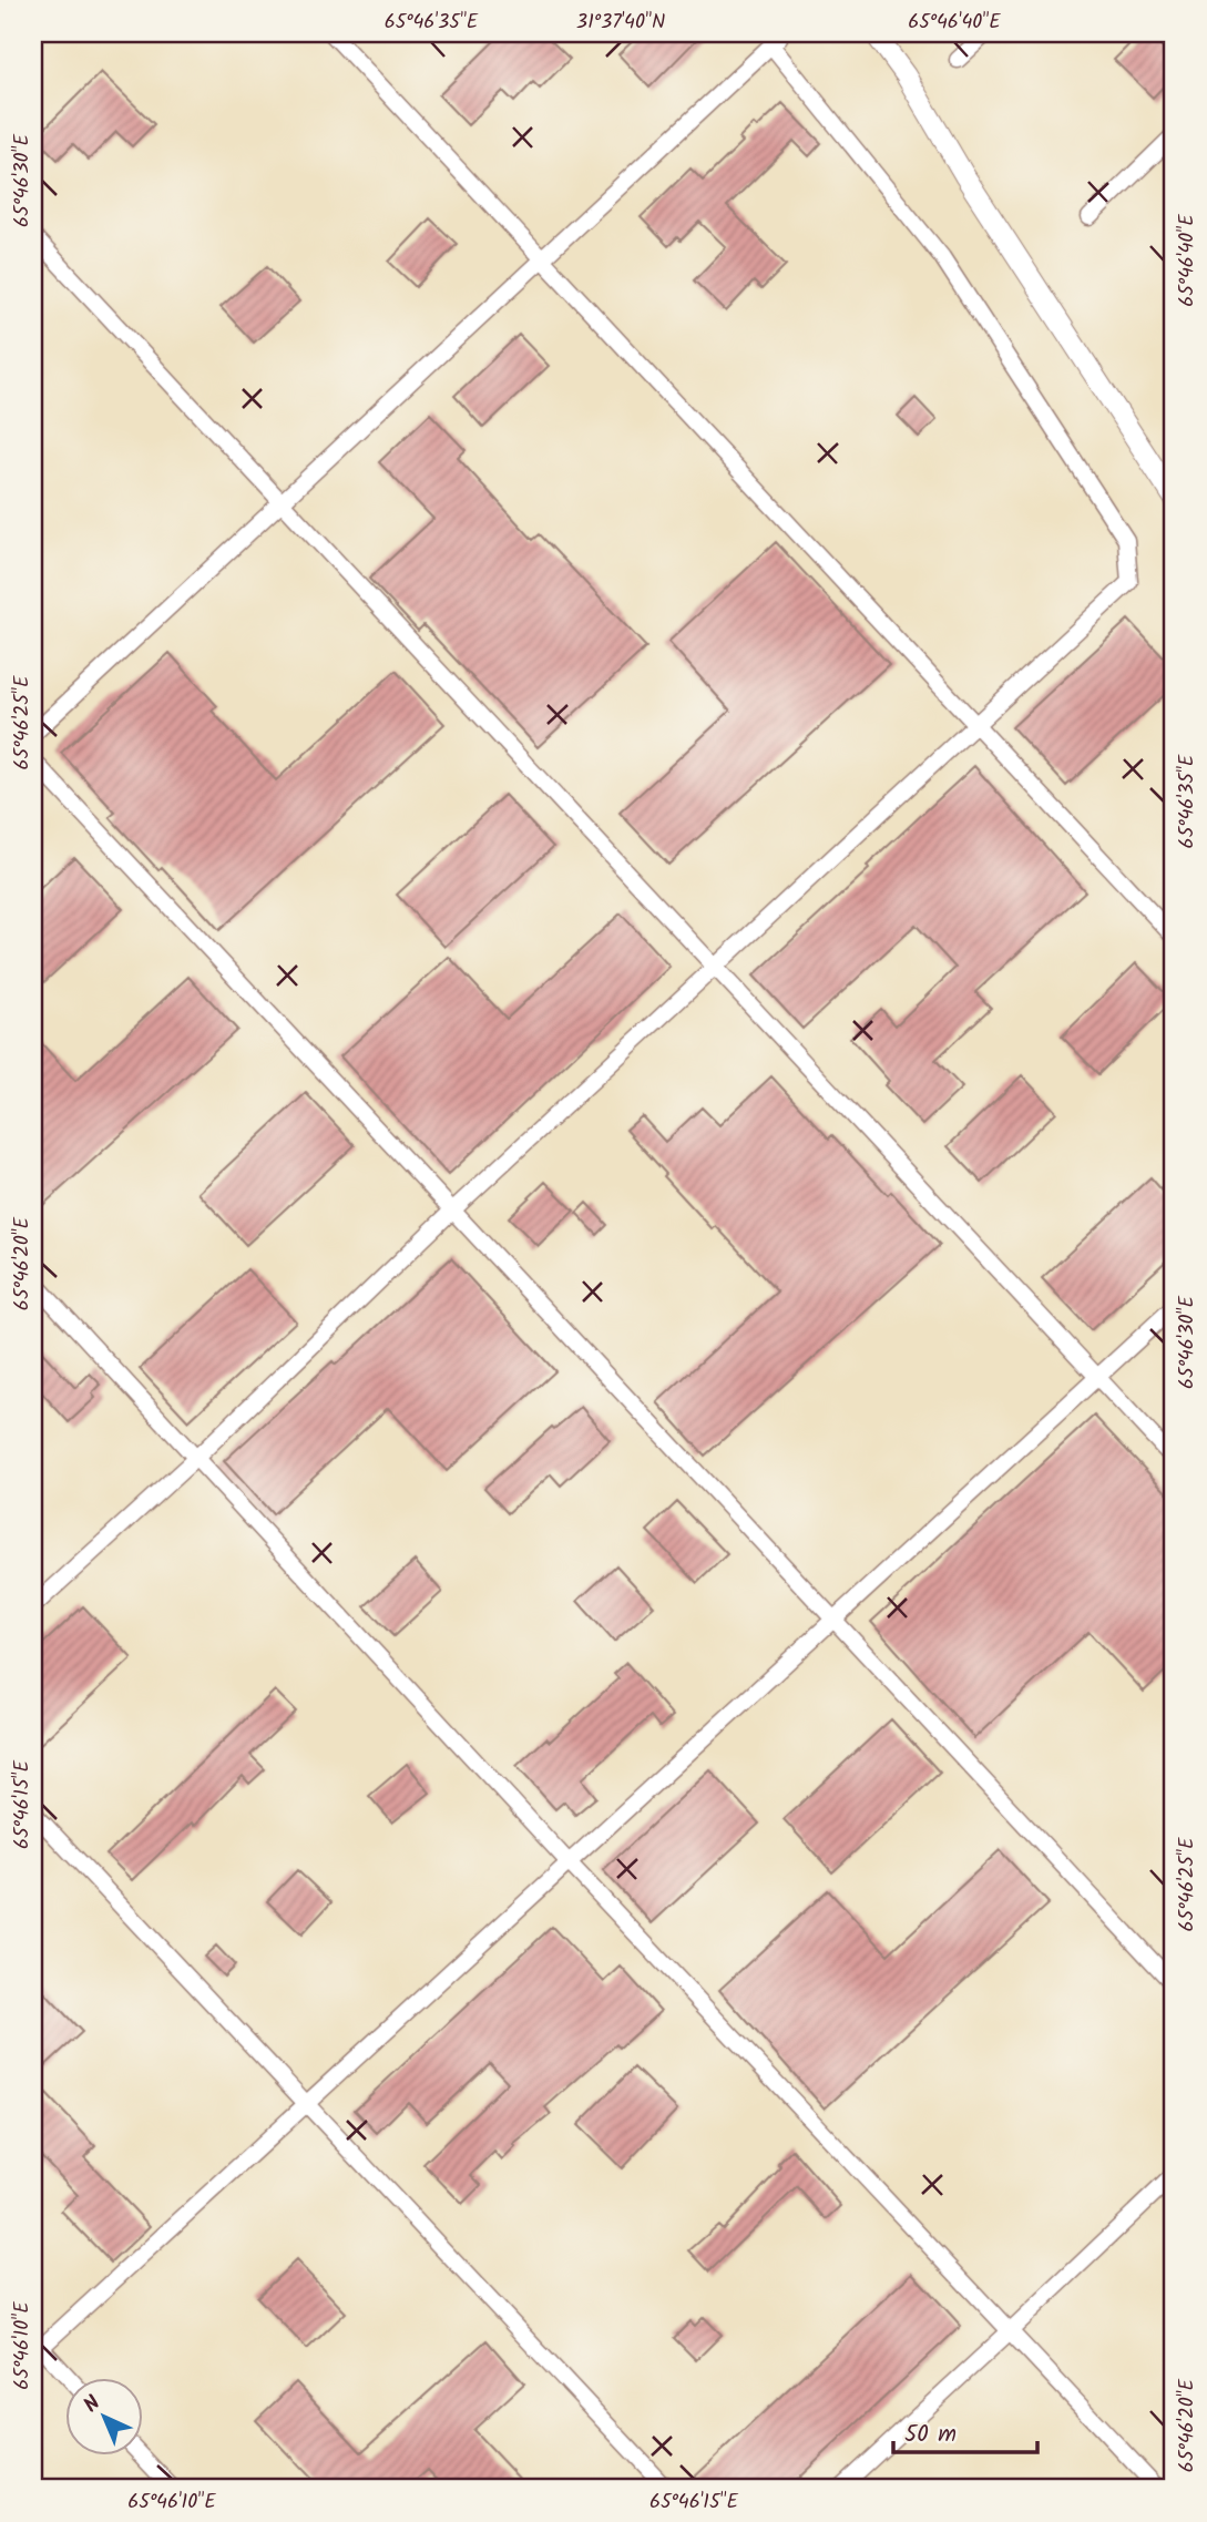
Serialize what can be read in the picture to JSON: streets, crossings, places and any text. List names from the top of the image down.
{
  "scale_bar": "50 m",
  "north": "top left",
  "coordinates": [
    "65°46'35\"E",
    "31°37'40\"N",
    "65°46'40\"E",
    "65°46'30\"E",
    "65°46'25\"E",
    "65°46'20\"E",
    "65°46'15\"E",
    "65°46'10\"E"
  ]
}
